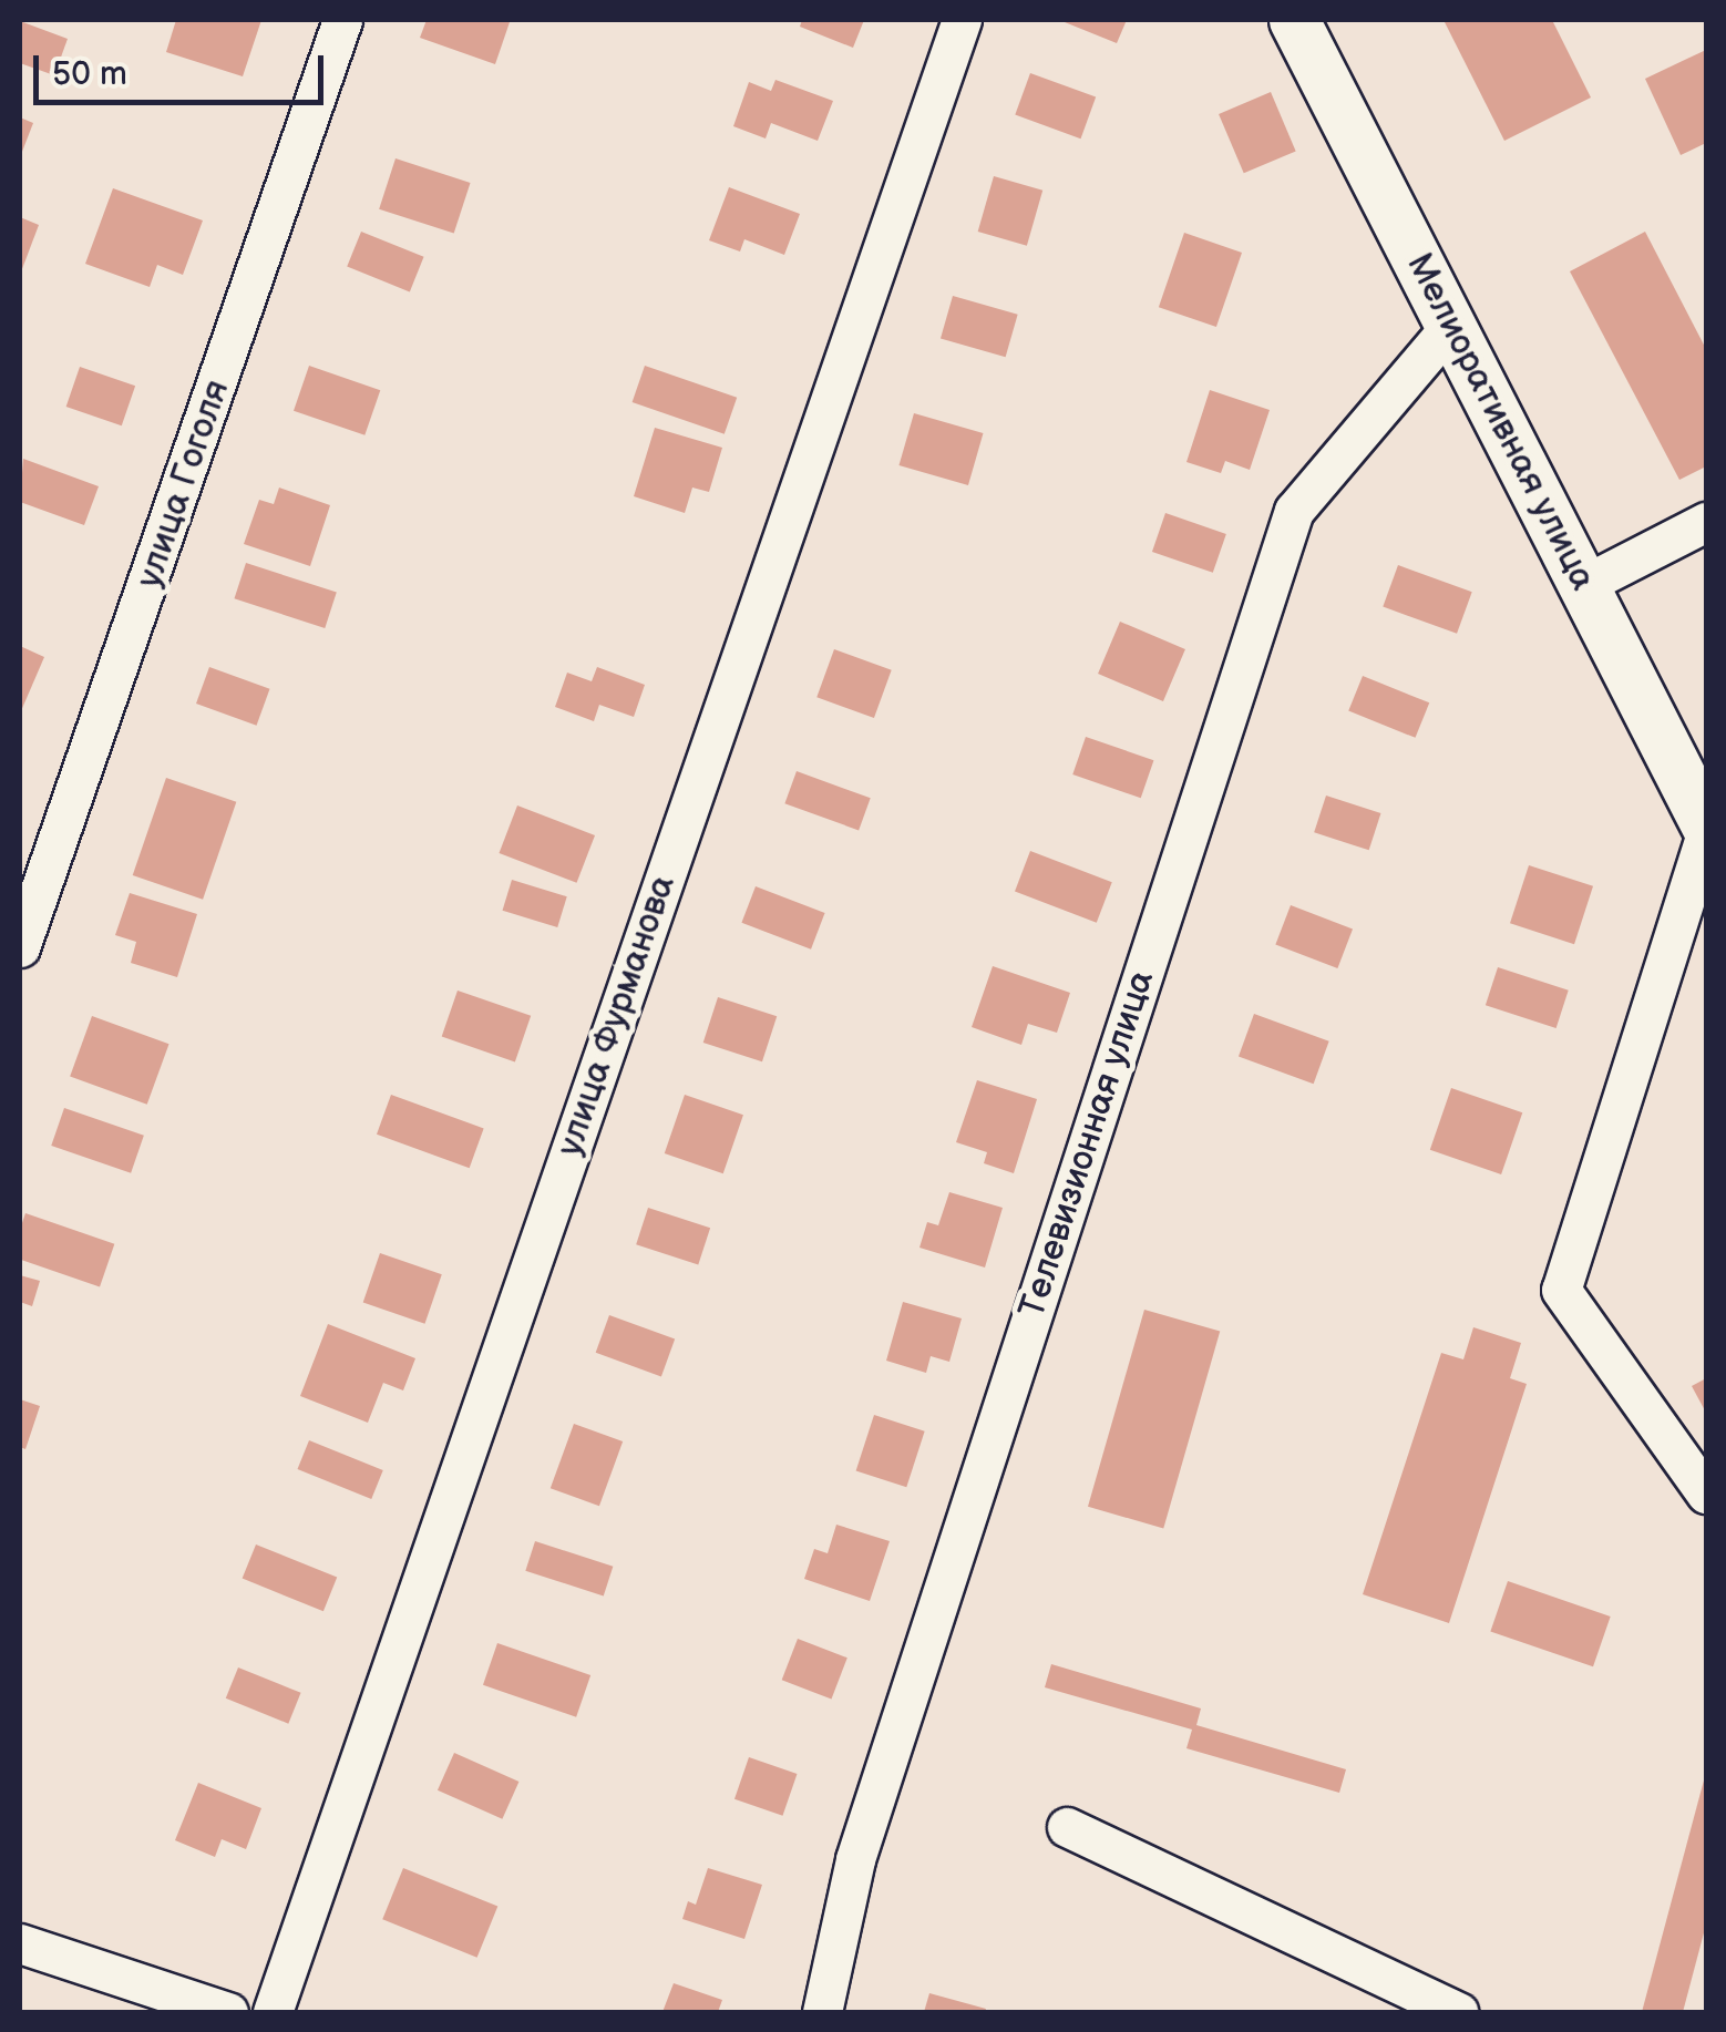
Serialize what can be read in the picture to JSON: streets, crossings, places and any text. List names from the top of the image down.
{
  "streets": {
    "main road": ["Мелиоративная улица"],
    "street": ["улица Гоголя", "улица Фурманова", "Телевизионная улица"]
  },
  "crossings": [
    ["Мелиоративная улица", "Телевизионная улица"]
  ],
  "scale_bar": "50 m"
}
